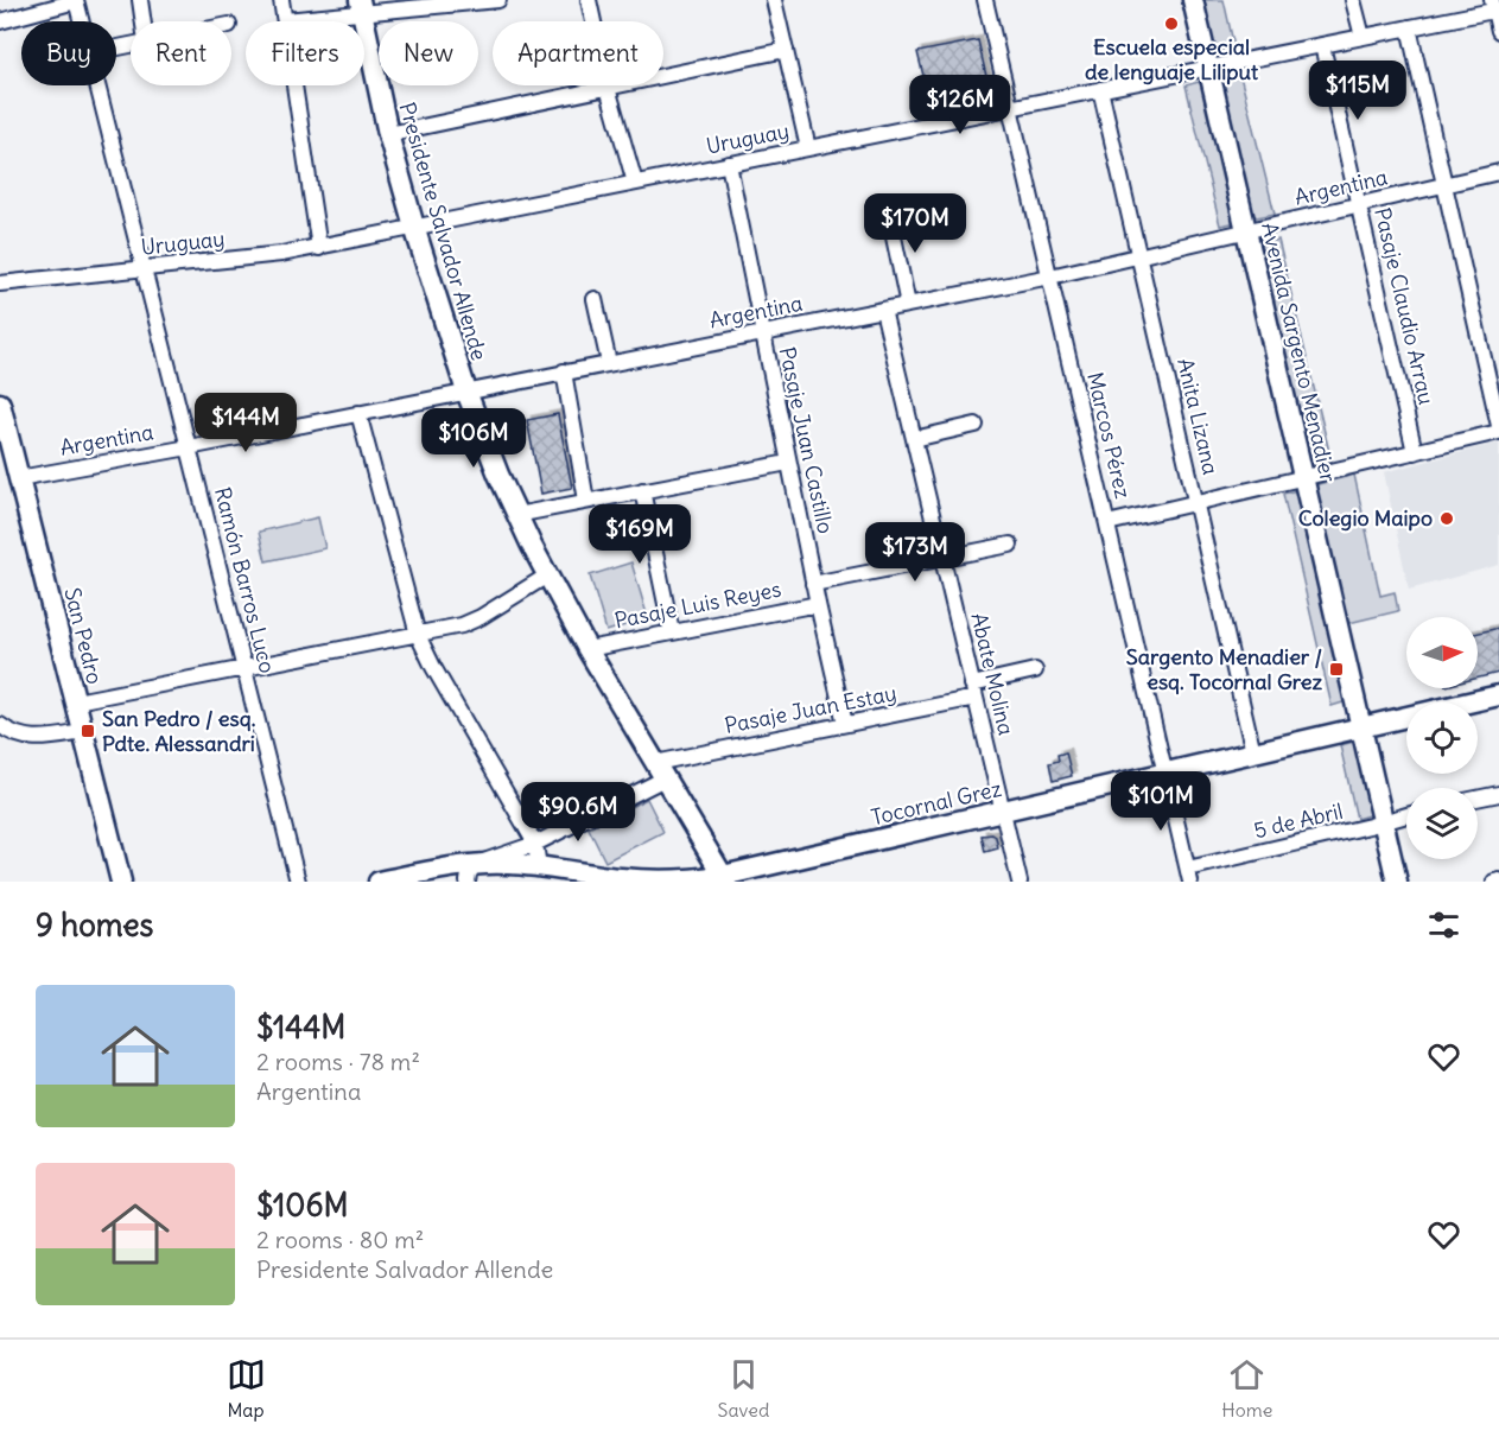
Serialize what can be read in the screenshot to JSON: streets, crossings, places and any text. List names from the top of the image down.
{
  "streets": {
    "main road": [
      "Presidente Salvador Allende",
      "Avenida Sargento Menadier",
      "San Pedro",
      "Tocornal Grez"
    ],
    "street": [
      "Uruguay",
      "Argentina",
      "Pasaje Claudio Arrau",
      "Anita Lizana",
      "Marcos Pérez",
      "Pasaje Juan Castillo",
      "Ramón Barros Luco",
      "Pasaje Luis Reyes",
      "Abate Molina",
      "Pasaje Juan Estay",
      "5 de Abril"
    ]
  },
  "crossings": [
    ["Uruguay", "Presidente Salvador Allende"],
    ["Uruguay", "Pasaje Claudio Arrau"],
    ["Uruguay", "Avenida Sargento Menadier"],
    ["Uruguay", "Anita Lizana"],
    ["Uruguay", "Marcos Pérez"],
    ["Uruguay", "Pasaje Juan Castillo"],
    ["Uruguay", "Ramón Barros Luco"],
    ["Argentina", "Presidente Salvador Allende"],
    ["Argentina", "Pasaje Claudio Arrau"],
    ["Argentina", "Avenida Sargento Menadier"],
    ["Argentina", "Anita Lizana"],
    ["Argentina", "Marcos Pérez"],
    ["Argentina", "Pasaje Juan Castillo"],
    ["Argentina", "Ramón Barros Luco"],
    ["Argentina", "San Pedro"],
    ["Argentina", "Abate Molina"],
    ["Presidente Salvador Allende", "Pasaje Luis Reyes"],
    ["Presidente Salvador Allende", "Pasaje Juan Estay"],
    ["Presidente Salvador Allende", "Tocornal Grez"],
    ["Avenida Sargento Menadier", "Tocornal Grez"],
    ["Avenida Sargento Menadier", "5 de Abril"],
    ["Anita Lizana", "Tocornal Grez"],
    ["Marcos Pérez", "Tocornal Grez"],
    ["Marcos Pérez", "5 de Abril"],
    ["Pasaje Juan Castillo", "Pasaje Luis Reyes"],
    ["Pasaje Juan Castillo", "Pasaje Juan Estay"],
    ["Abate Molina", "Pasaje Juan Estay"],
    ["Abate Molina", "Tocornal Grez"],
    ["Pasaje Juan Estay", "Tocornal Grez"]
  ],
  "places": {
    "other": ["Escuela especial de lenguaje Liliput", "Colegio Maipo"],
    "transit": ["Sargento Menadier / esq. Tocornal Grez", "San Pedro / esq. Pdte. Alessandri"]
  },
  "north": "right",
  "page": {
    "chip": [
      "Buy",
      "Rent",
      "Filters",
      "New",
      "Apartment"
    ],
    "price": [
      "$115M",
      "$126M",
      "$170M",
      "$144M",
      "$106M",
      "$169M",
      "$173M",
      "$101M",
      "$90.6M"
    ],
    "heading": "9 homes",
    "list": [
      {
        "name": "$144M",
        "note": "2 rooms · 78 m² · Argentina"
      },
      {
        "name": "$106M",
        "note": "2 rooms · 80 m² · Presidente Salvador Allende"
      }
    ],
    "tabs": ["Map", "Saved", "Home"]
  }
}
